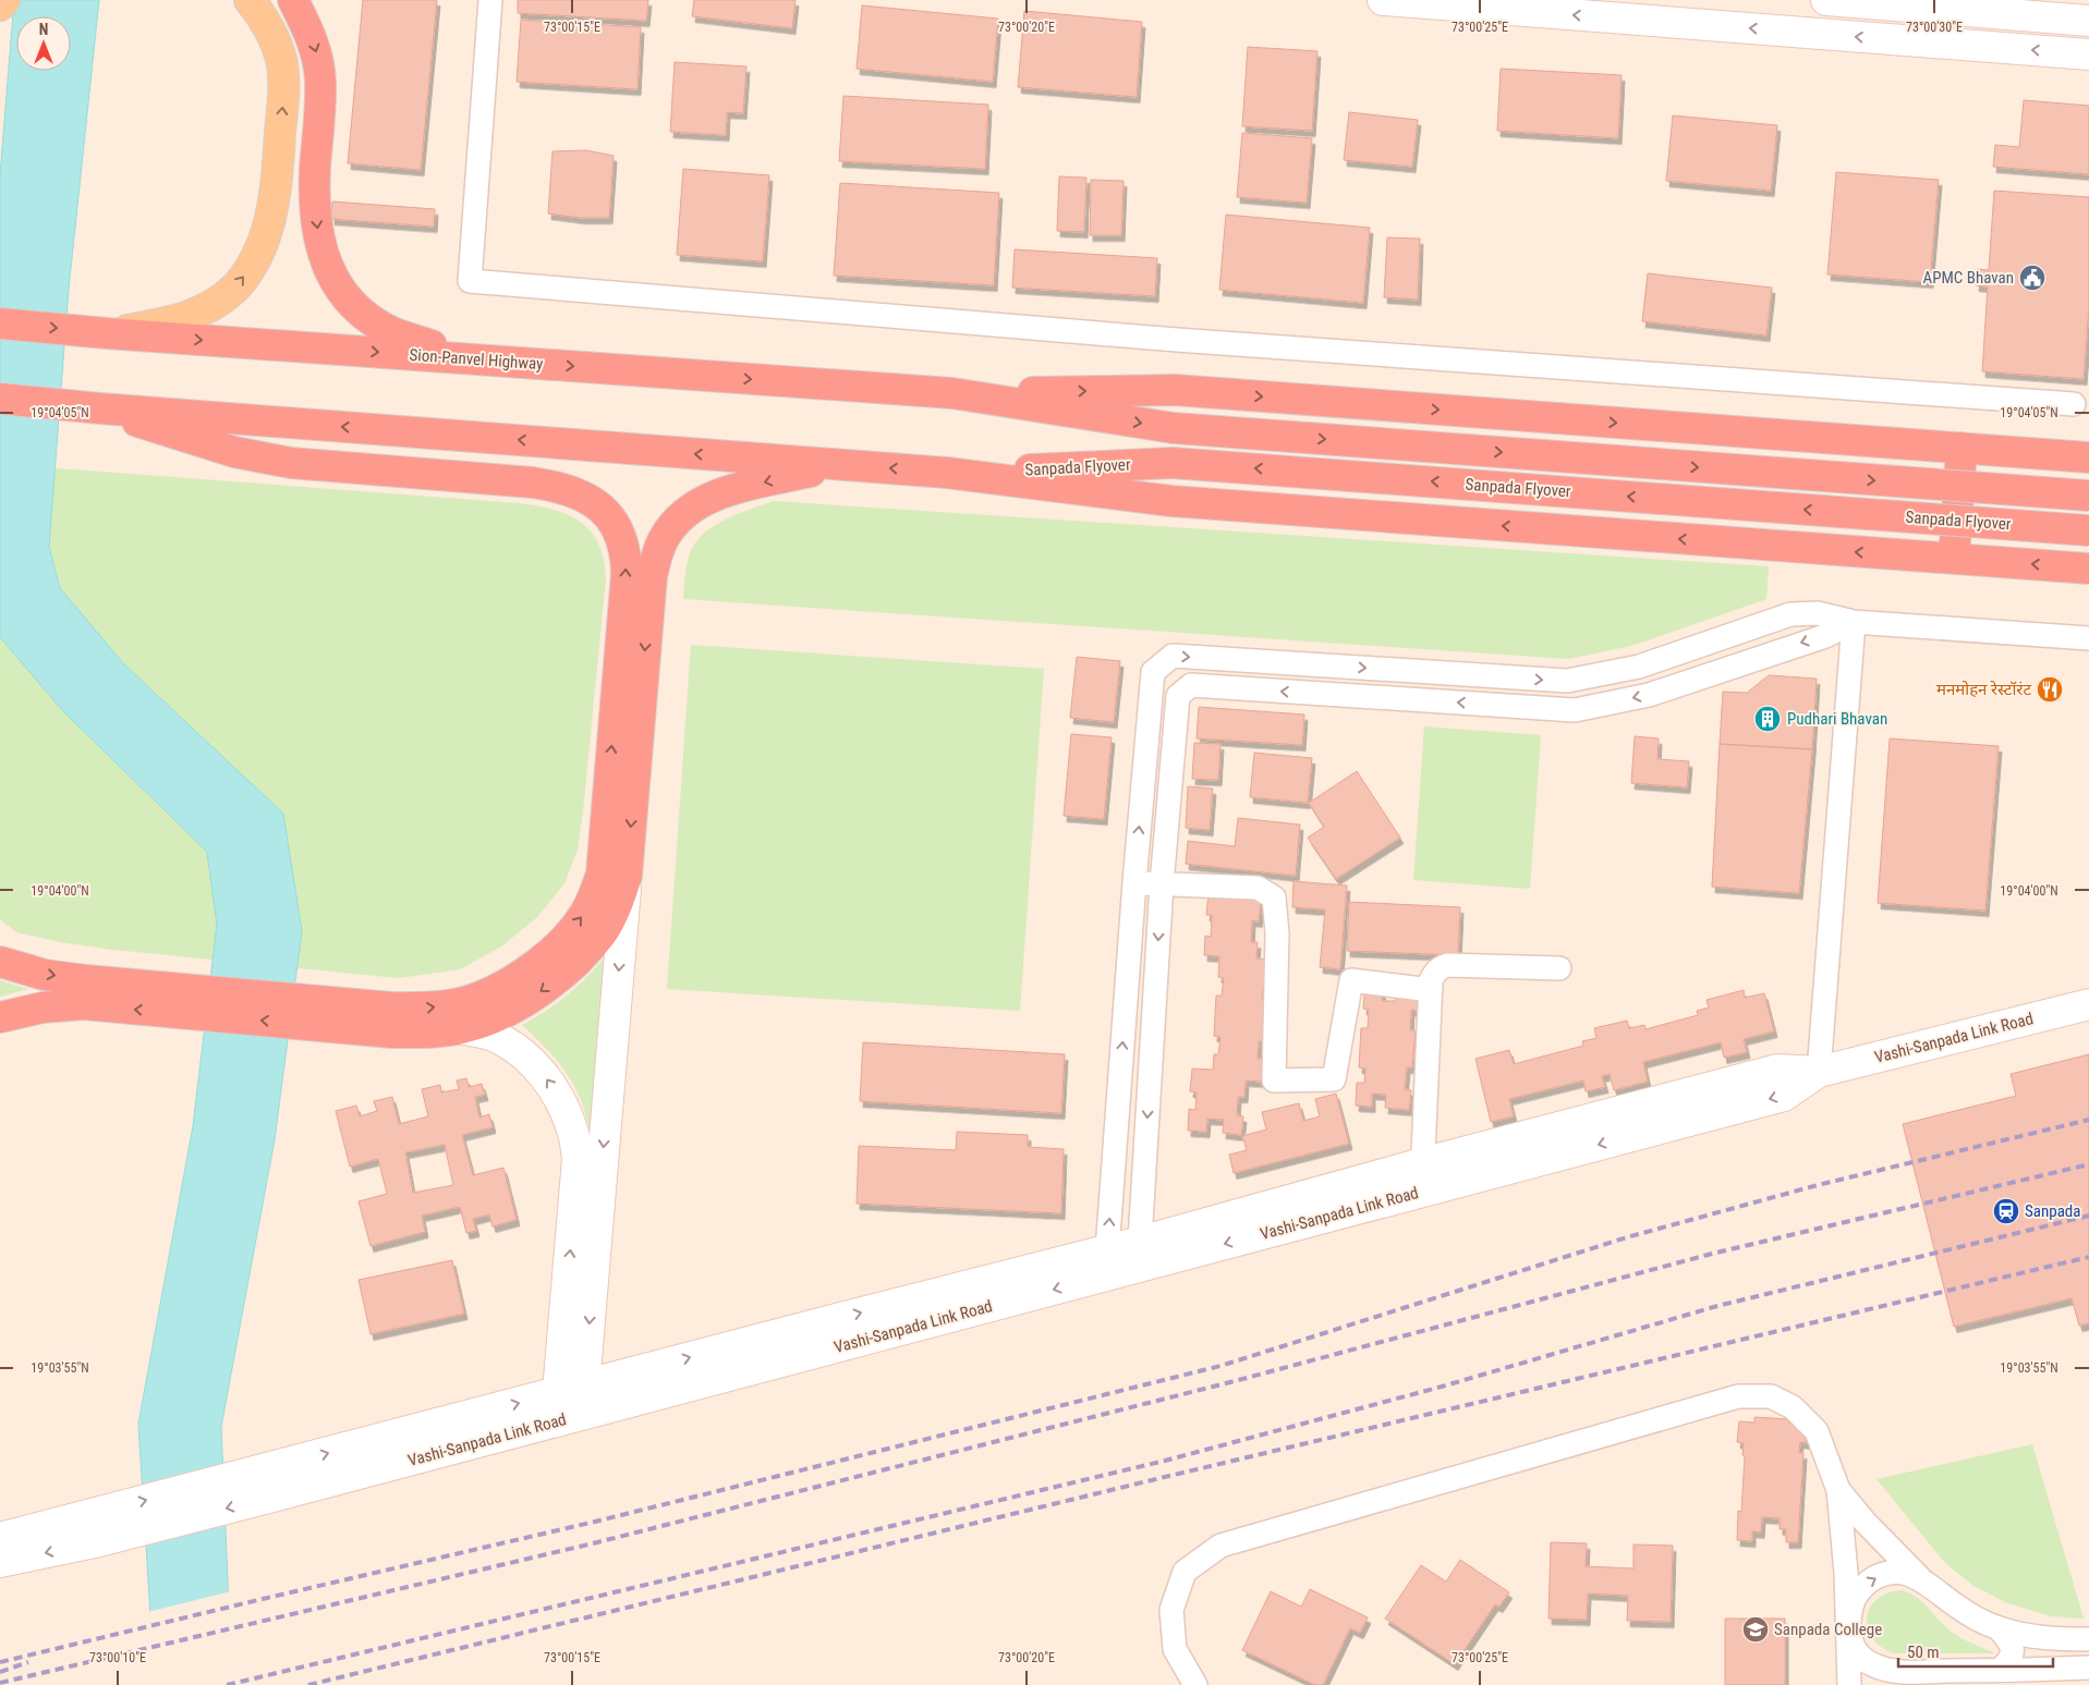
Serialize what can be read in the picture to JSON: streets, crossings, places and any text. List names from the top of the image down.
{
  "streets": {
    "highway": ["Sion-Panvel Highway", "Sanpada Flyover"],
    "main road": ["Vashi-Sanpada Link Road"]
  },
  "crossings": [
    ["Sion-Panvel Highway", "Sanpada Flyover"]
  ],
  "places": {
    "public building": ["APMC Bhavan"],
    "restaurant": ["मनमोहन रेस्टॉरंट"],
    "building": ["Pudhari Bhavan"],
    "station": ["Sanpada"],
    "school or university": ["Sanpada College"]
  },
  "scale_bar": "50 m",
  "north": "top",
  "coordinates": [
    "73°00'15\"E",
    "73°00'20\"E",
    "73°00'25\"E",
    "73°00'30\"E",
    "19°04'05\"N",
    "19°04'00\"N",
    "19°03'55\"N",
    "73°00'10\"E"
  ]
}
